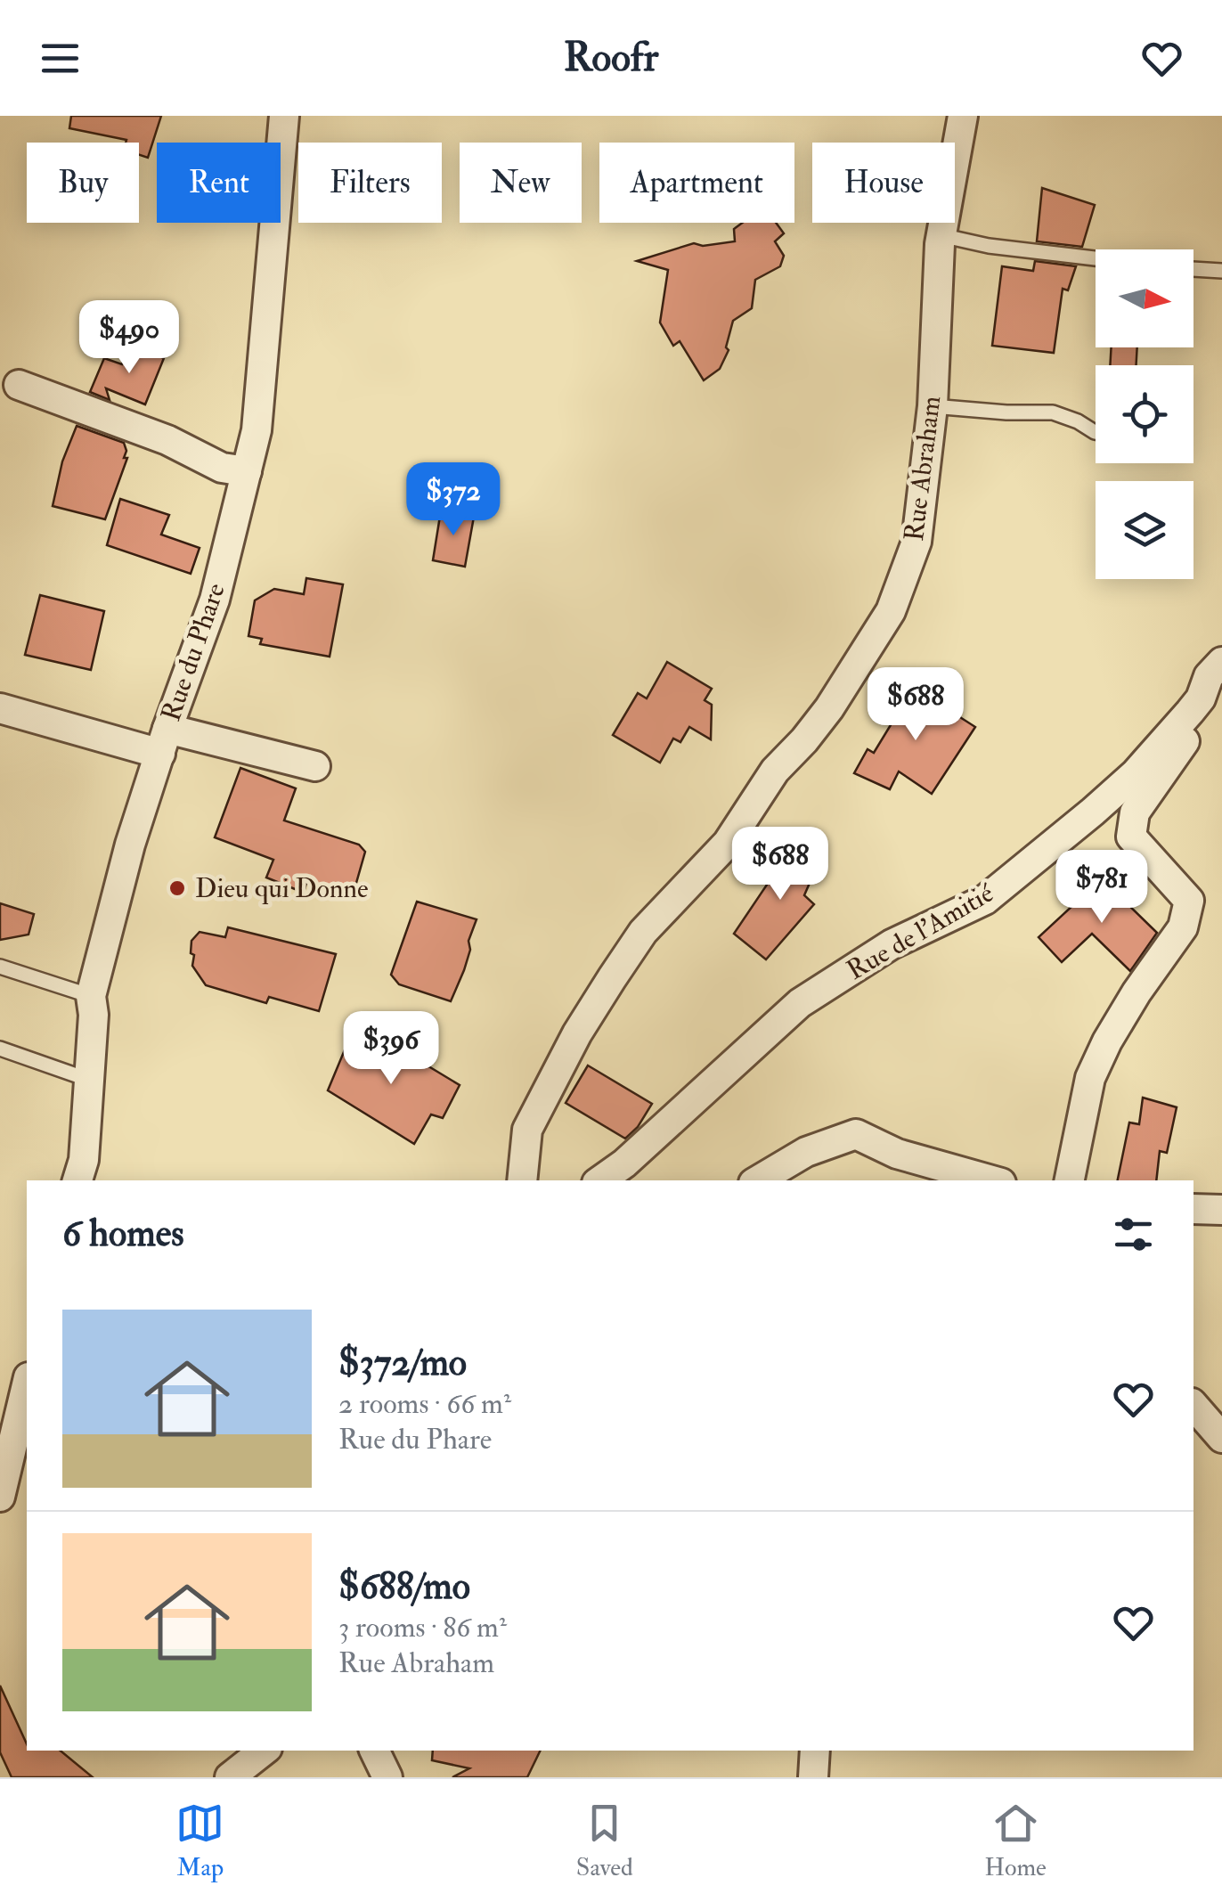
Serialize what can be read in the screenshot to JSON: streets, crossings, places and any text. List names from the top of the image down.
{
  "streets": {
    "street": ["Rue Abraham", "Rue du Phare", "Rue de l'Amitié"]
  },
  "places": ["Dieu qui Donne"],
  "north": "right",
  "page": {
    "header": "Roofr",
    "chip": [
      "Buy",
      "Rent",
      "Filters",
      "New",
      "Apartment",
      "House"
    ],
    "price": [
      "$490",
      "$372",
      "$688",
      "$688",
      "$781",
      "$396"
    ],
    "heading": "6 homes",
    "list": [
      {
        "name": "$372/mo",
        "note": "2 rooms · 66 m² · Rue du Phare"
      },
      {
        "name": "$688/mo",
        "note": "3 rooms · 86 m² · Rue Abraham"
      }
    ],
    "tabs": ["Map", "Saved", "Home"]
  }
}
